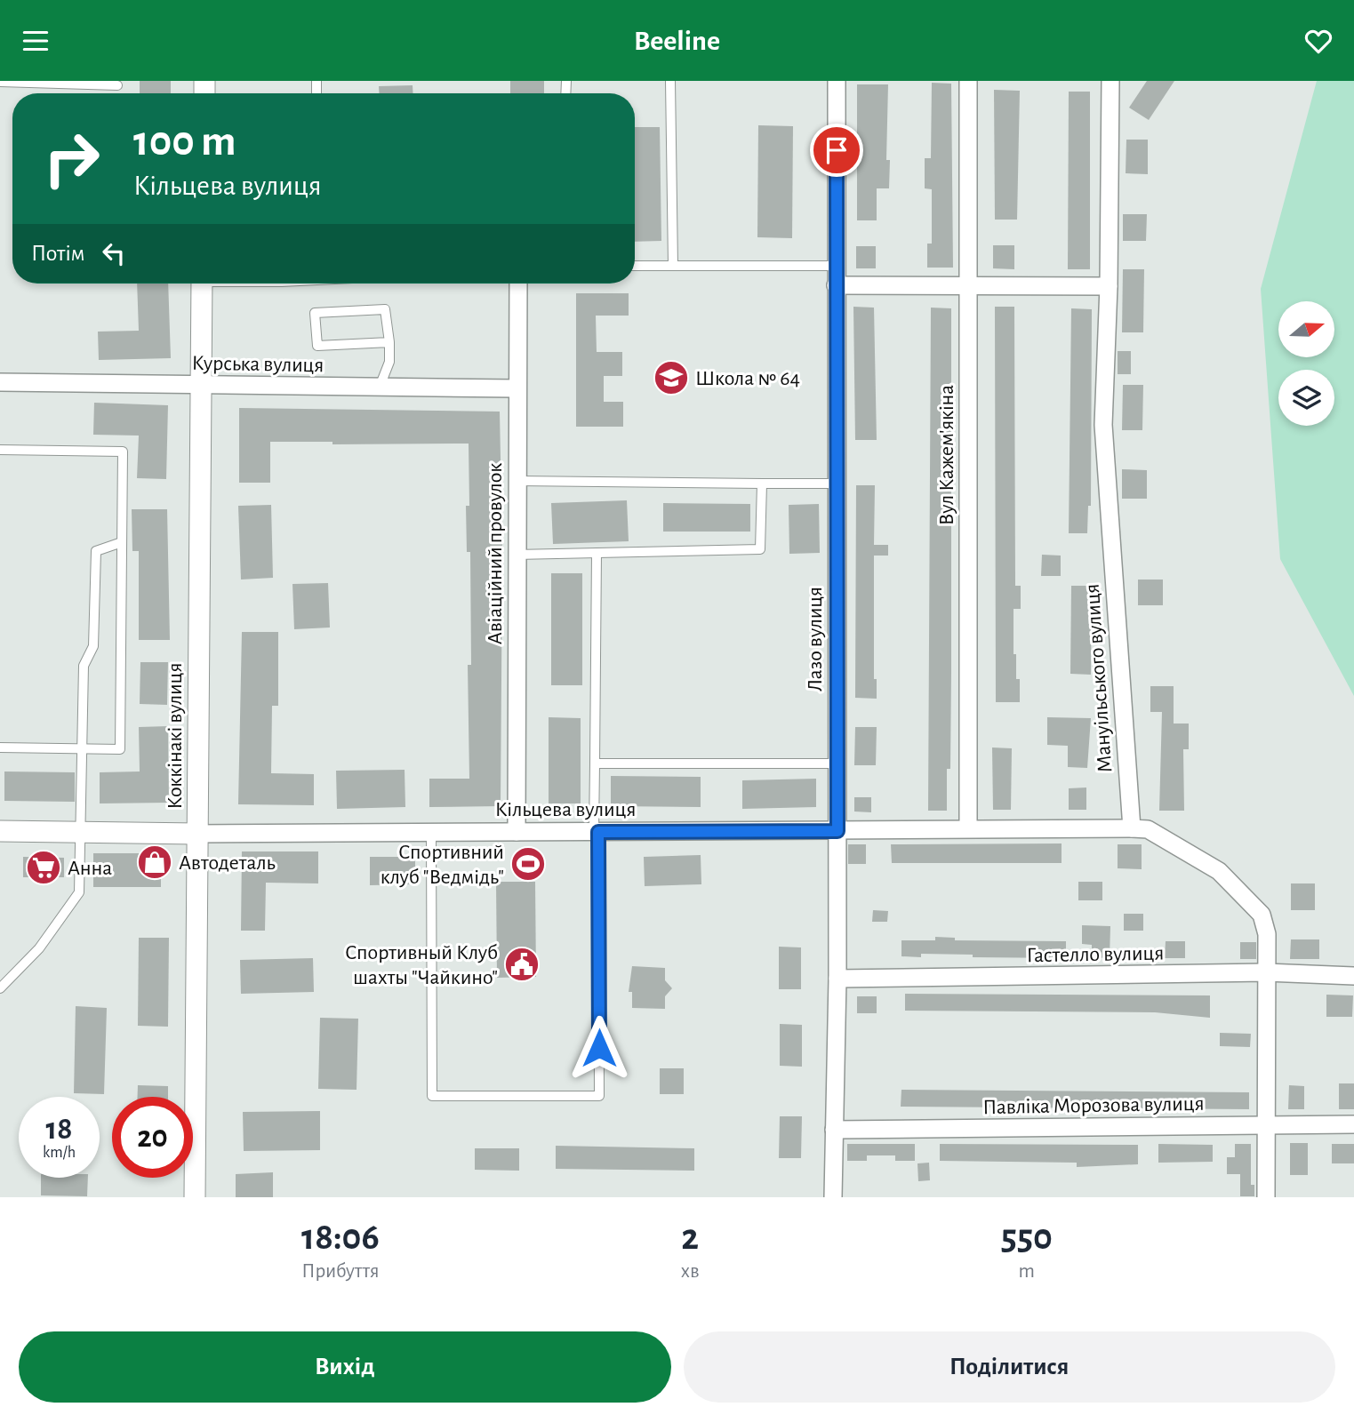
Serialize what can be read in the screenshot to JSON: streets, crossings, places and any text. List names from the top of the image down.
{
  "streets": {
    "street": [
      "Курська вулиця",
      "Вул Кажем'якіна",
      "Авіаційний провулок",
      "Лазо вулиця",
      "Мануільського вулиця",
      "Коккінакі вулиця",
      "Кільцева вулиця",
      "Гастелло вулиця",
      "Павліка Морозова вулиця"
    ]
  },
  "crossings": [
    ["Курська вулиця", "Авіаційний провулок"],
    ["Курська вулиця", "Коккінакі вулиця"],
    ["Вул Кажем'якіна", "Кільцева вулиця"],
    ["Авіаційний провулок", "Кільцева вулиця"],
    ["Лазо вулиця", "Кільцева вулиця"],
    ["Лазо вулиця", "Гастелло вулиця"],
    ["Лазо вулиця", "Павліка Морозова вулиця"],
    ["Мануільського вулиця", "Кільцева вулиця"],
    ["Коккінакі вулиця", "Кільцева вулиця"]
  ],
  "places": {
    "school or university": ["Школа № 64"],
    "shop": ["Автодеталь"],
    "sports": ["Спортивний клуб \"Ведмідь\""],
    "supermarket": ["Анна"],
    "public building": ["Спортивный Клуб шахты \"Чайкино\""]
  },
  "north": "right",
  "page": {
    "header": "Beeline",
    "turn": ["100 m", "Кільцева вулиця"],
    "then": "Потім",
    "speed": "18 km/h",
    "limit": "20",
    "eta": [
      "18:06",
      "Прибуття",
      "2",
      "хв",
      "550",
      "m"
    ],
    "buttons": ["Вихід", "Поділитися"]
  }
}
